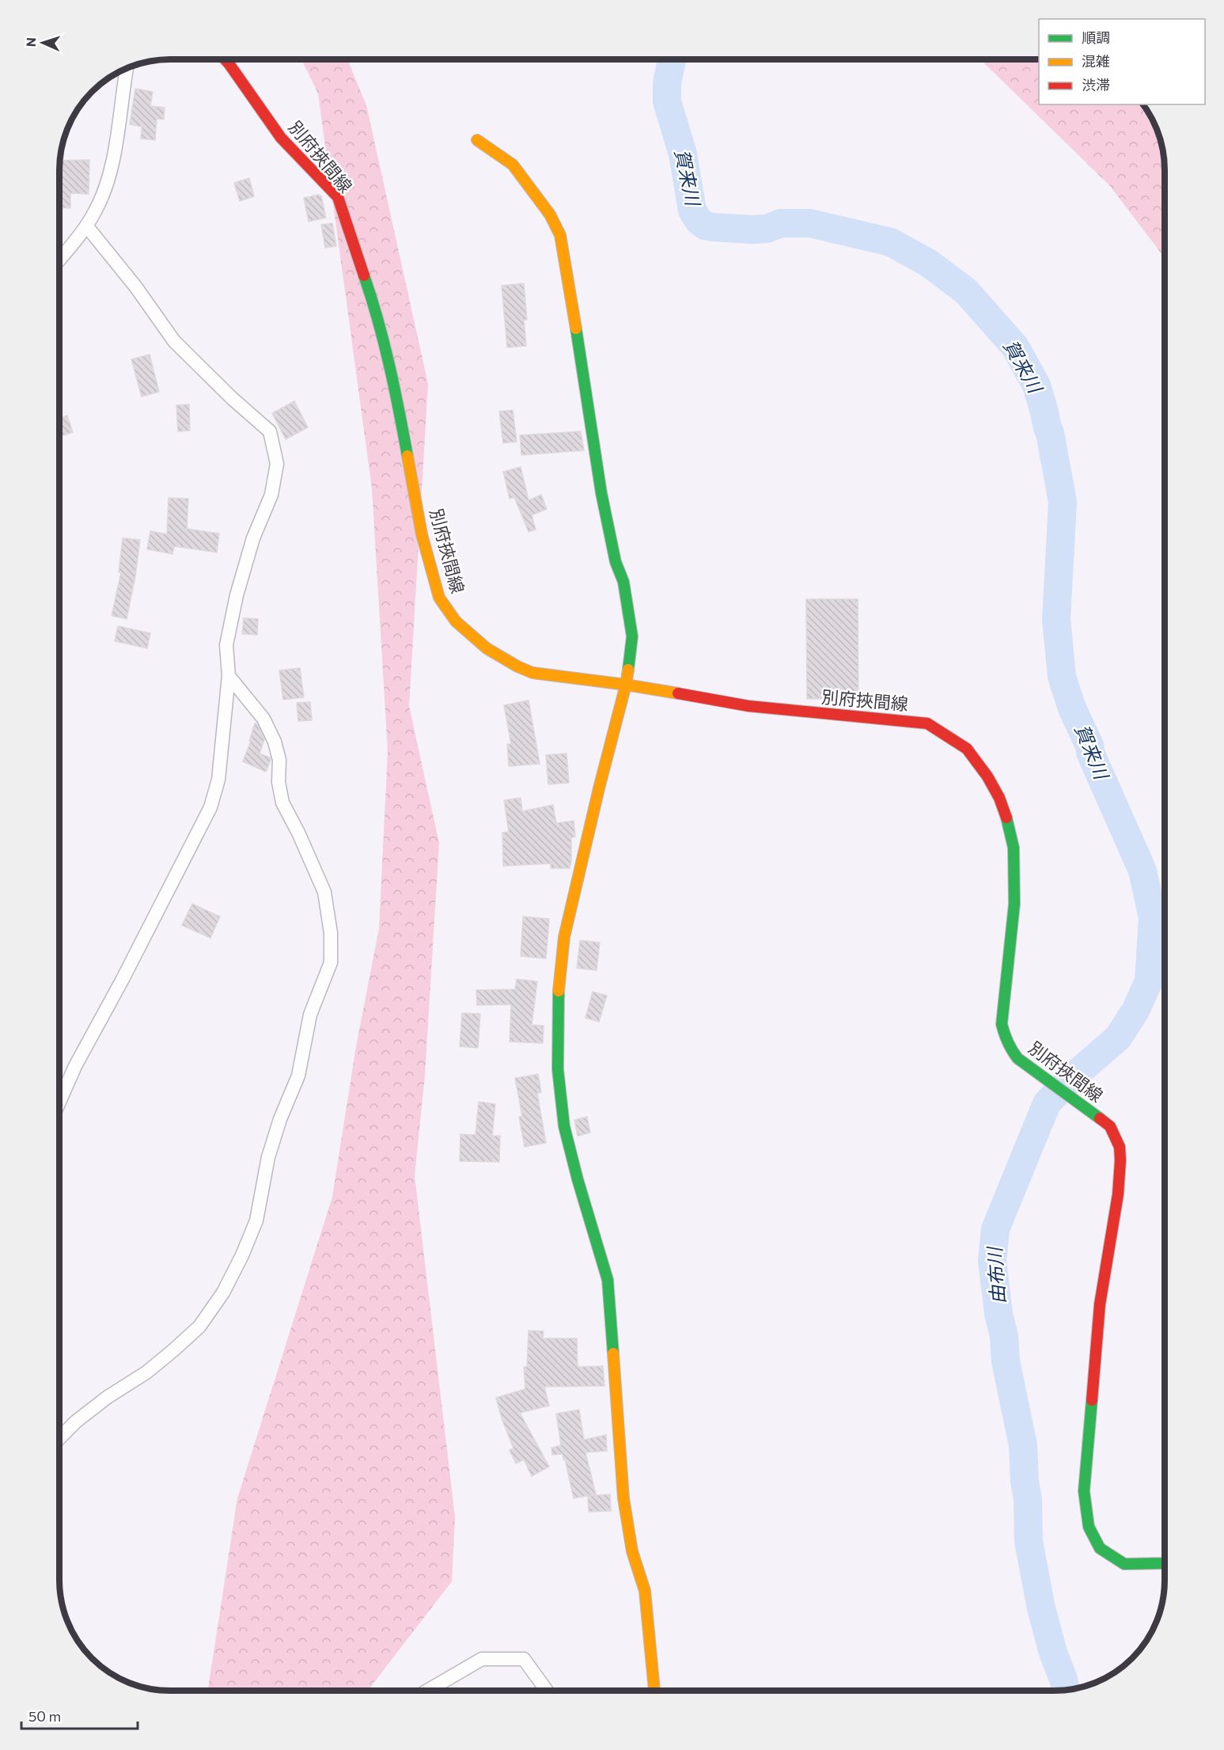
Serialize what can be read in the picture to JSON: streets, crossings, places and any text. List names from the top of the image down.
{
  "streets": {
    "main road": ["別府挾間線"]
  },
  "water": ["賀来川", "由布川"],
  "legend": ["順調", "混雑", "渋滞"],
  "scale_bar": "50 m",
  "north": "left"
}
